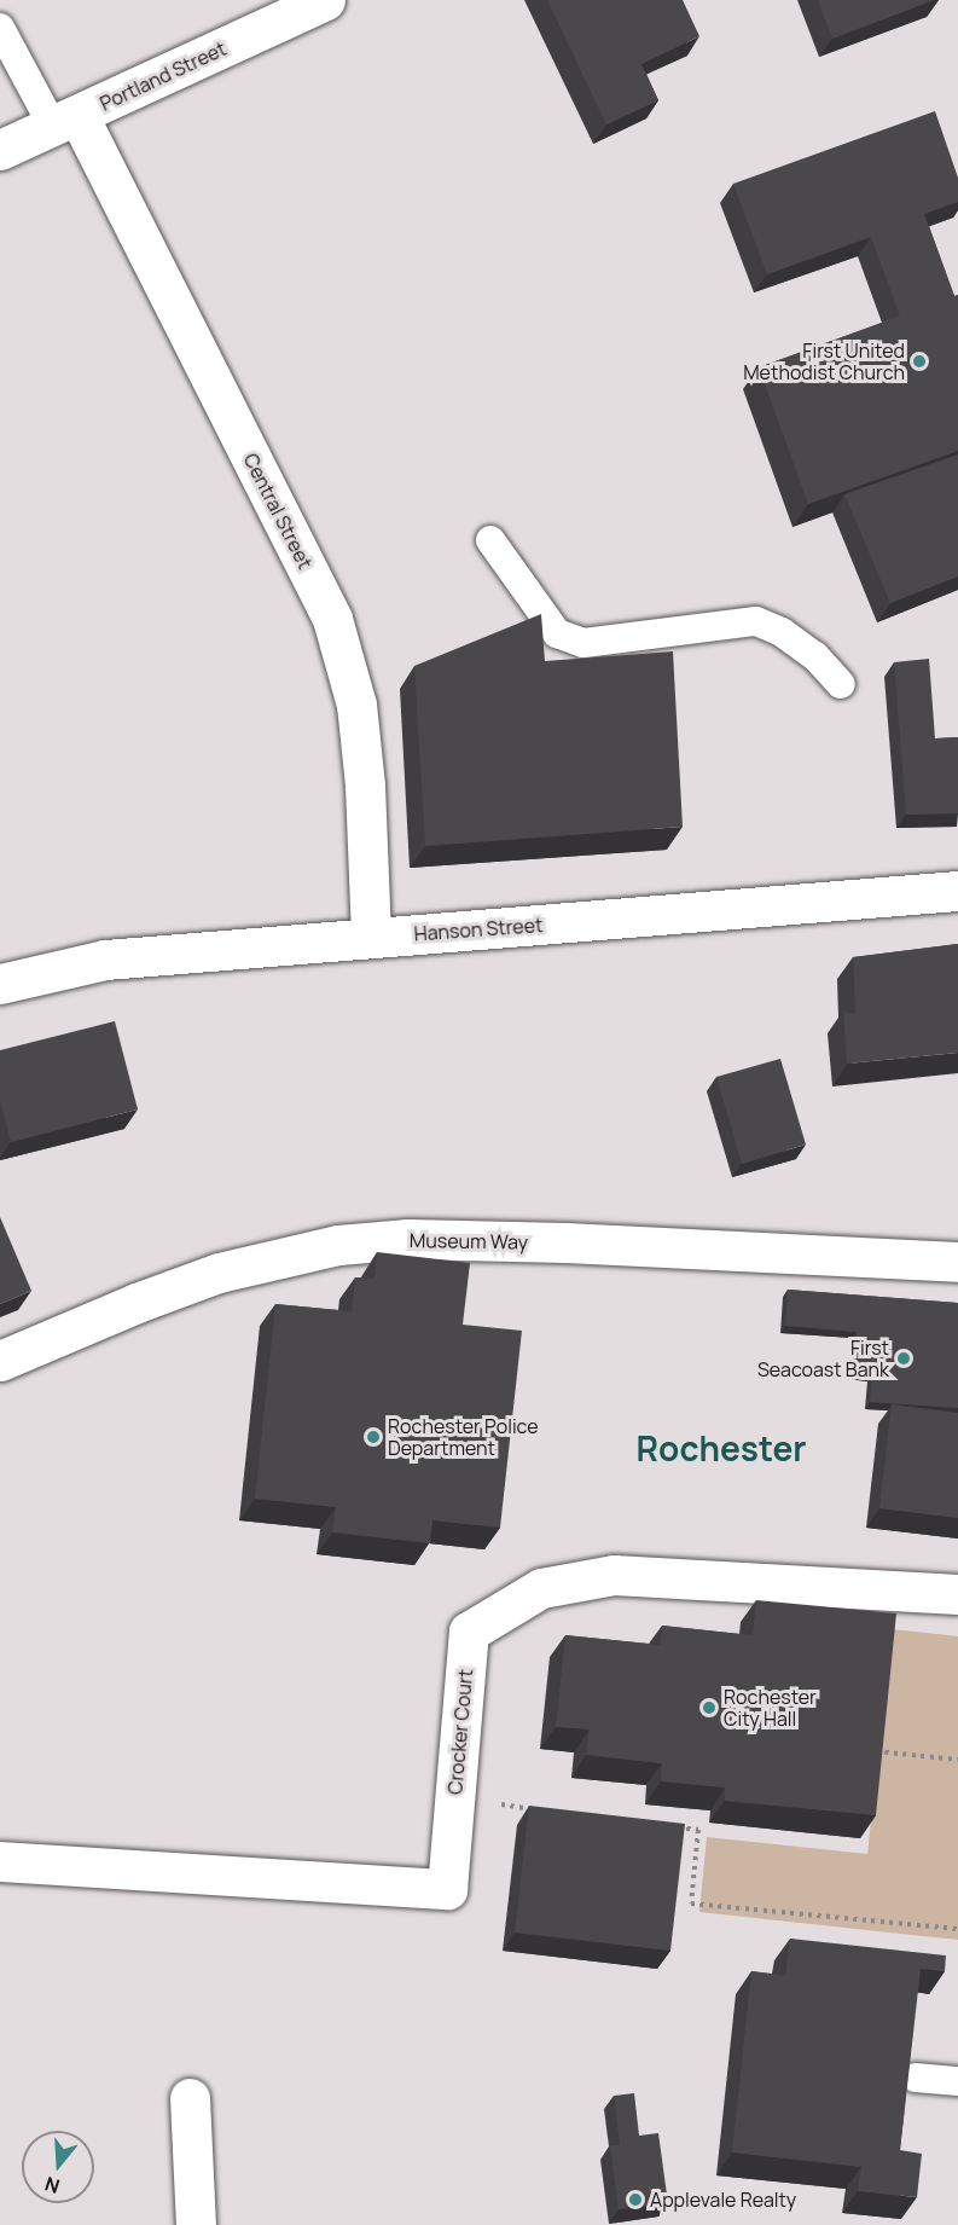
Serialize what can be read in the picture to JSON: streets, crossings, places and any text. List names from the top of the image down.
{
  "streets": {
    "street": [
      "Portland Street",
      "Central Street",
      "Hanson Street",
      "Museum Way",
      "Crocker Court"
    ]
  },
  "crossings": [
    ["Portland Street", "Central Street"],
    ["Central Street", "Hanson Street"]
  ],
  "districts": ["Rochester"],
  "places": [
    "First United Methodist Church",
    "First Seacoast Bank",
    "Rochester Police Department",
    "Rochester City Hall",
    "Applevale Realty"
  ],
  "north": "bottom"
}
